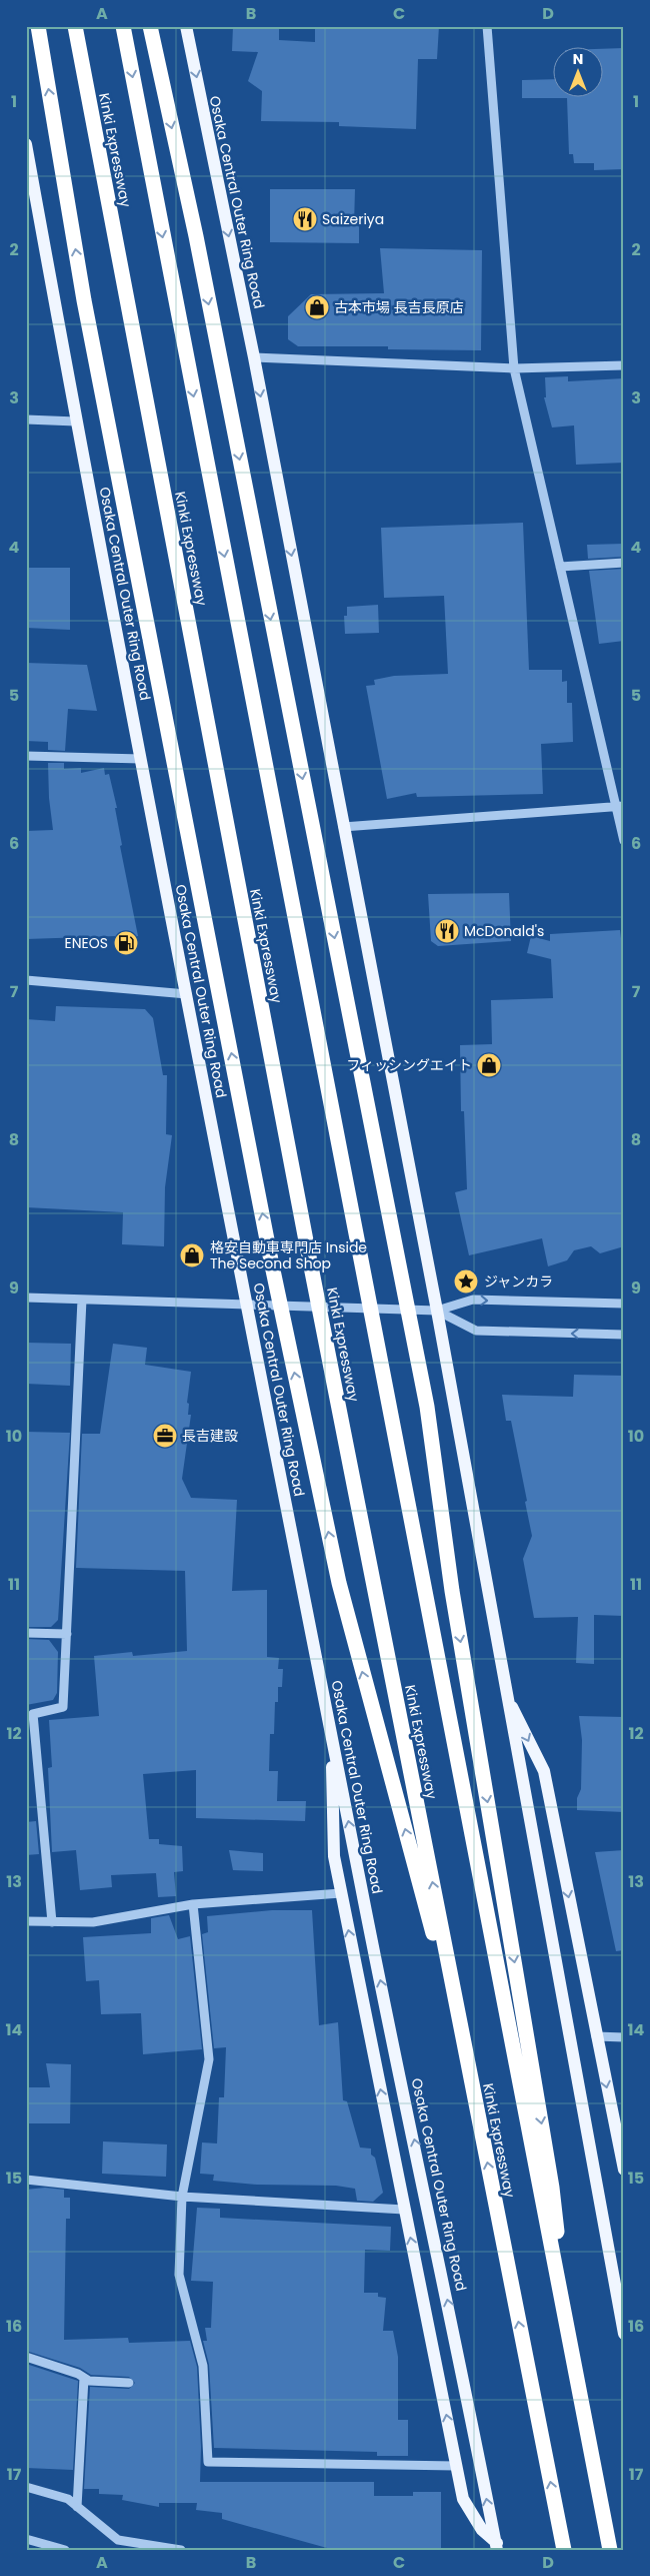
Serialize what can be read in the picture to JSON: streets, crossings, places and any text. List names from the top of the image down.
{
  "streets": {
    "highway": ["Kinki Expressway"],
    "main road": ["Osaka Central Outer Ring Road"]
  },
  "places": {
    "restaurant": ["Saizeriya", "McDonald's"],
    "shop": ["古本市場 長吉長原店", "フィッシングエイト", "格安自動車専門店 Inside The Second Shop"],
    "fuel station": ["ENEOS"],
    "place": ["ジャンカラ"],
    "office": ["長吉建設"]
  },
  "north": "top",
  "grid": {
    "columns": [
      "A",
      "B",
      "C",
      "D"
    ],
    "rows": [
      "1",
      "2",
      "3",
      "4",
      "5",
      "6",
      "7",
      "8",
      "9",
      "10",
      "11",
      "12",
      "13",
      "14",
      "15",
      "16",
      "17"
    ]
  }
}
